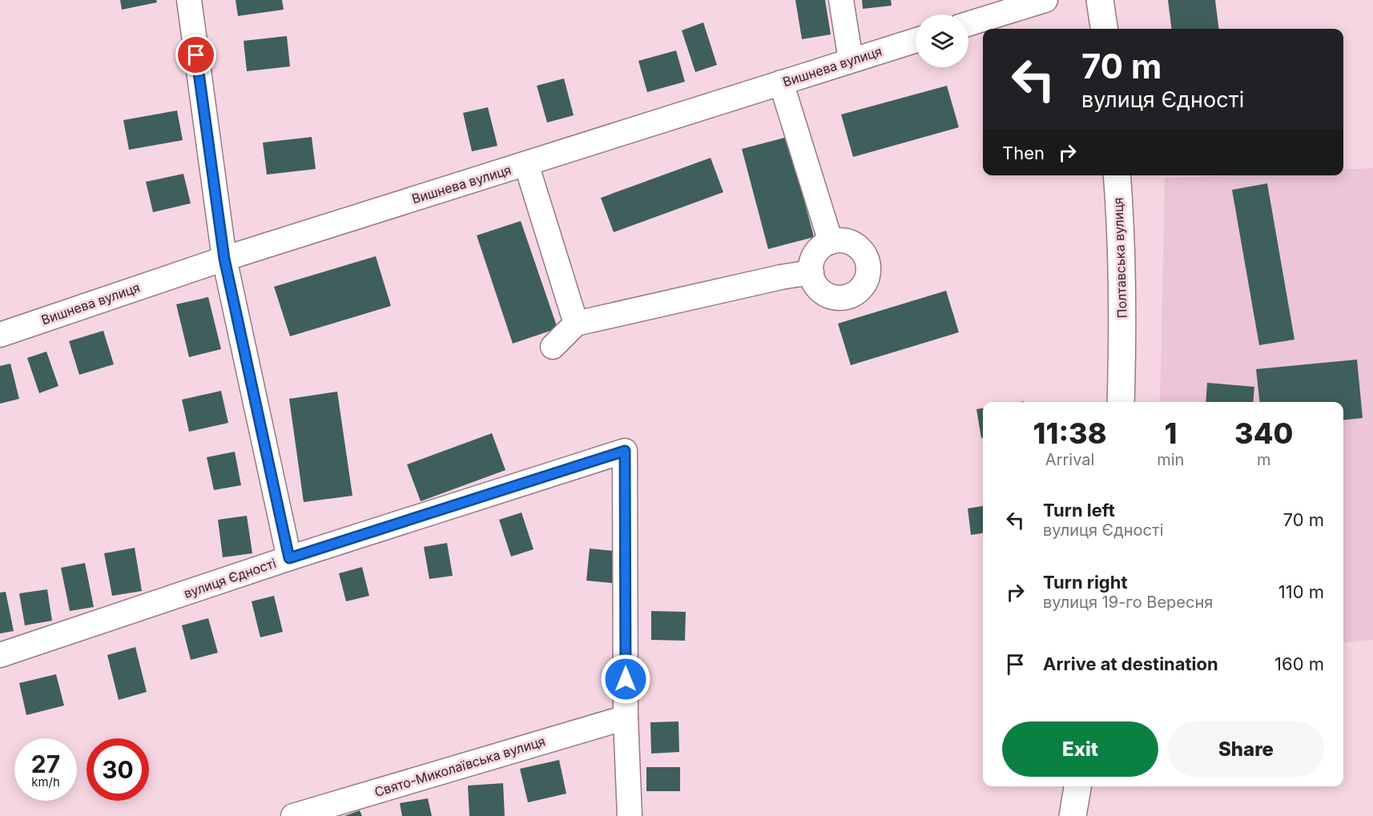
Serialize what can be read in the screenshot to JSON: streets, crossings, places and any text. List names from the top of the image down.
{
  "streets": {
    "highway": ["Полтавська вулиця"],
    "street": ["Вишнева вулиця", "вулиця Єдності", "Свято-Миколаївська вулиця"]
  },
  "crossings": [
    ["вулиця Єдності", "Свято-Миколаївська вулиця"]
  ],
  "page": {
    "turn": ["70 m", "вулиця Єдності"],
    "then": "Then",
    "eta": [
      "11:38",
      "Arrival",
      "1",
      "min",
      "340",
      "m"
    ],
    "list": [
      {
        "name": "Turn left",
        "note": "вулиця Єдності",
        "value": "70 m"
      },
      {
        "name": "Turn right",
        "note": "вулиця 19-го Вересня",
        "value": "110 m"
      },
      {
        "name": "Arrive at destination",
        "value": "160 m"
      }
    ],
    "buttons": ["Exit", "Share"],
    "speed": "27 km/h",
    "limit": "30"
  }
}
